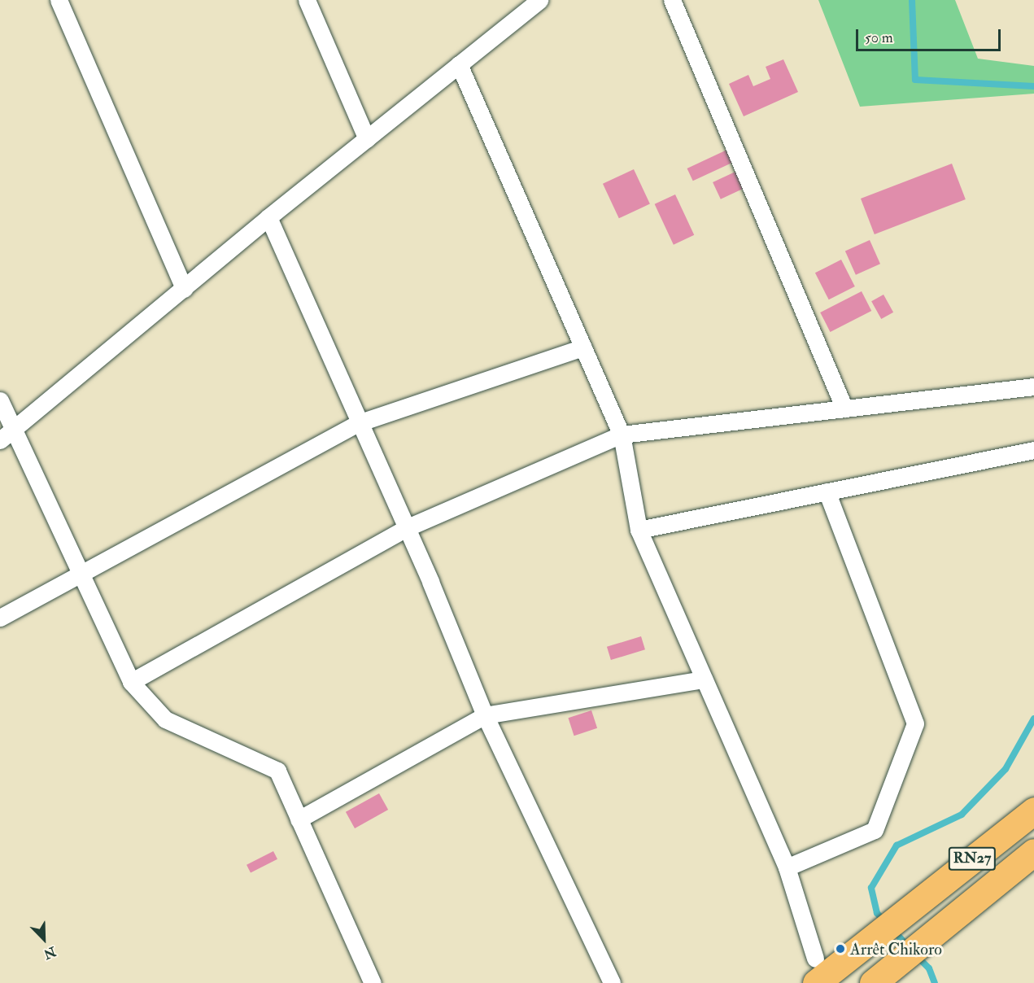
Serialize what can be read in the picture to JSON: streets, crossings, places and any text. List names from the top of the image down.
{
  "streets": {
    "main road": ["RN27"]
  },
  "places": ["Arrêt Chikoro"],
  "scale_bar": "50 m",
  "north": "bottom right"
}
